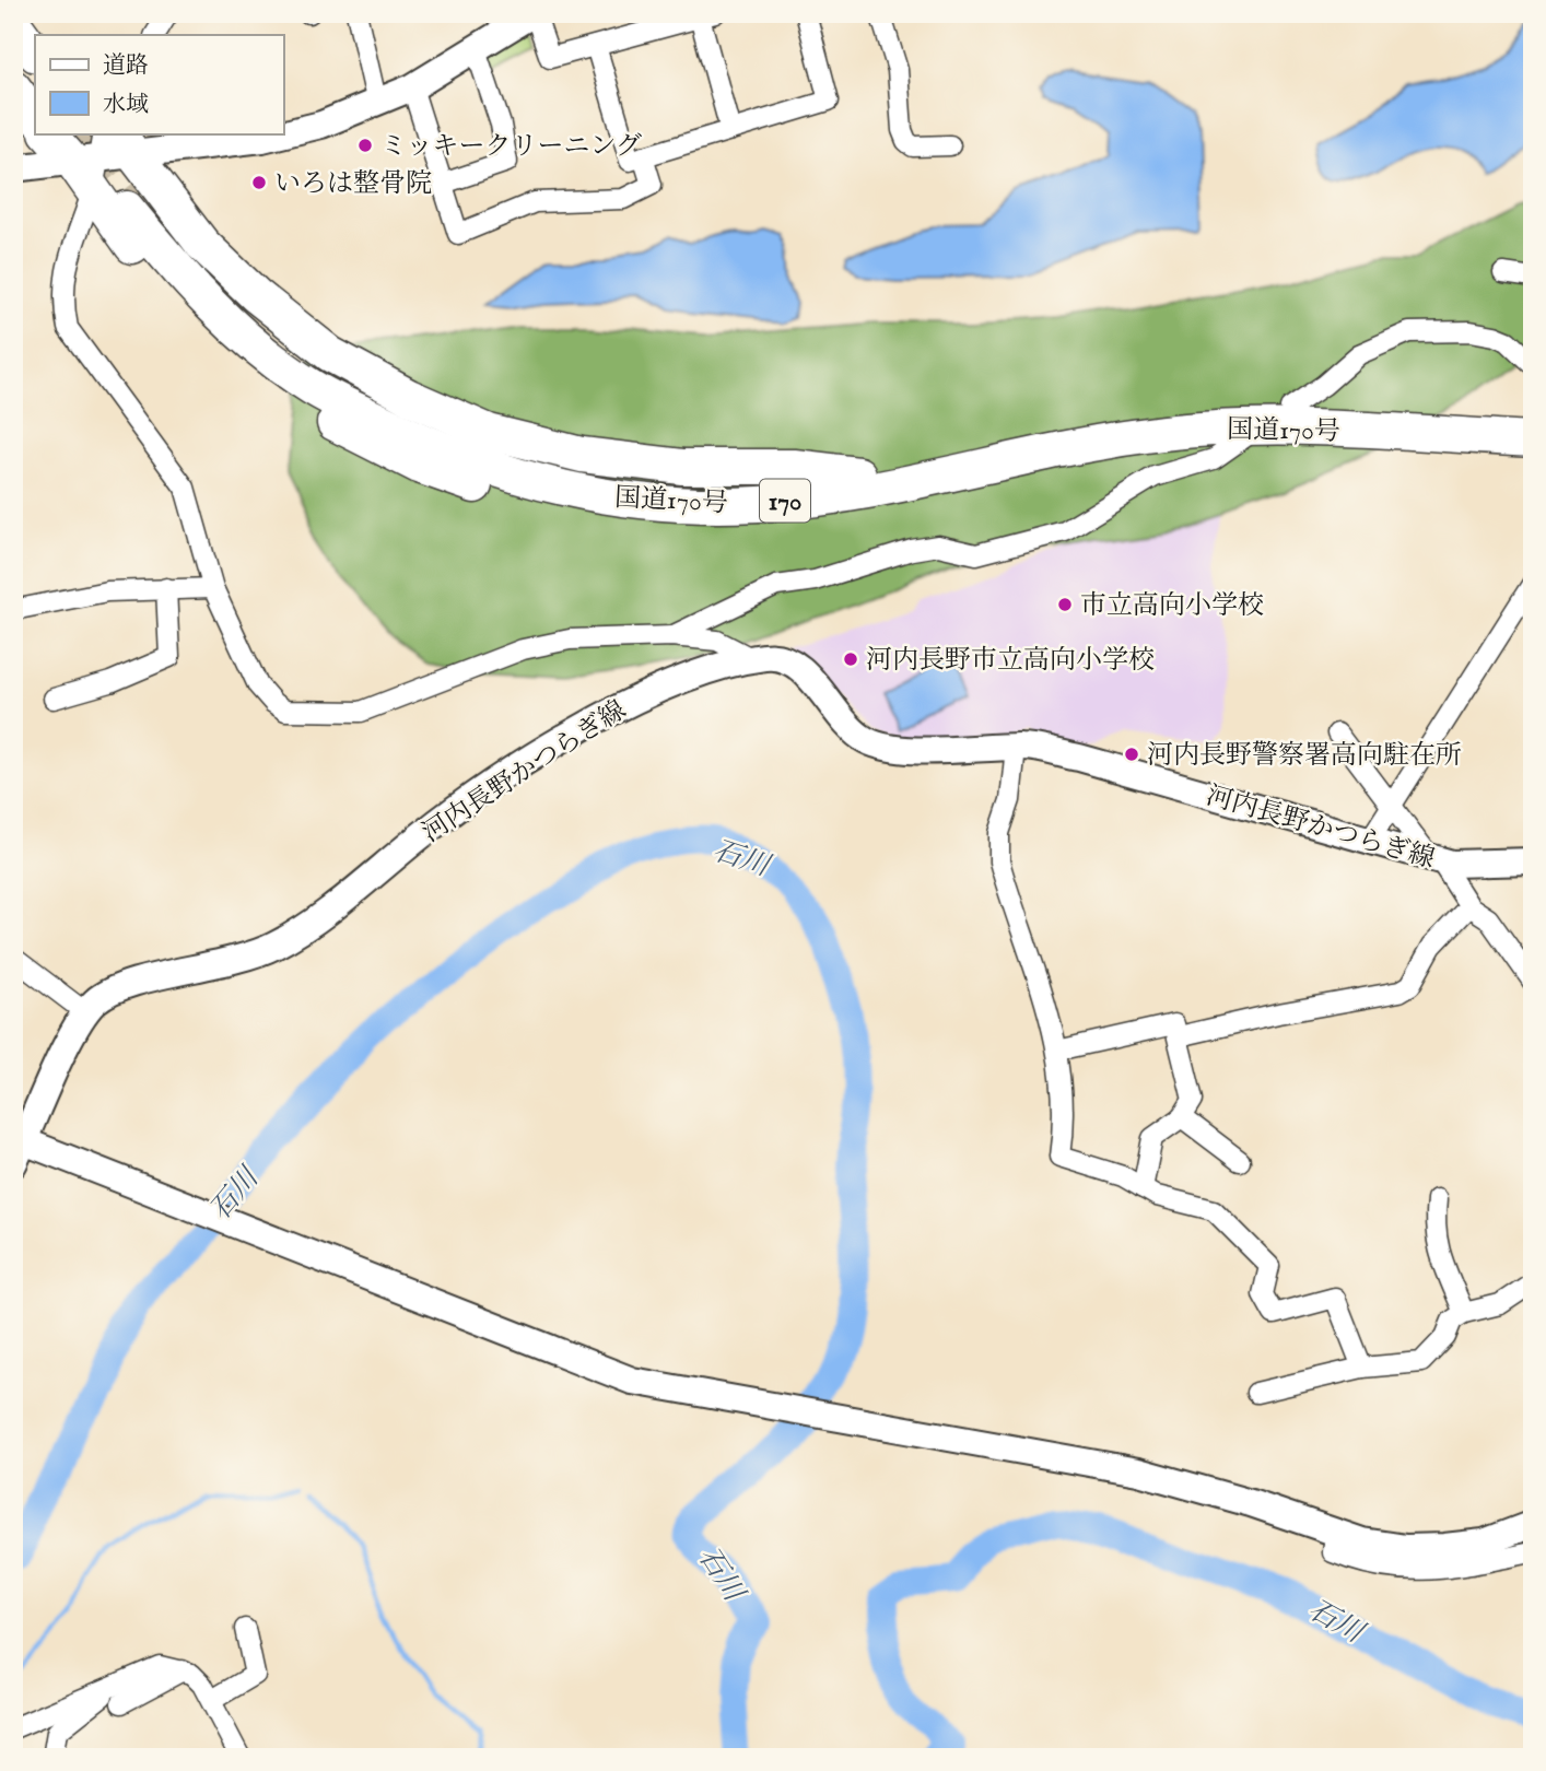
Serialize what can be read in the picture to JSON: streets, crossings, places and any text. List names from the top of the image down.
{
  "streets": {
    "highway": ["国道170号", "170"],
    "street": ["河内長野かつらぎ線"]
  },
  "water": ["石川"],
  "places": [
    "ミッキークリーニング",
    "いろは整骨院",
    "市立高向小学校",
    "河内長野市立高向小学校",
    "河内長野警察署高向駐在所"
  ],
  "legend": ["道路", "水域"]
}
